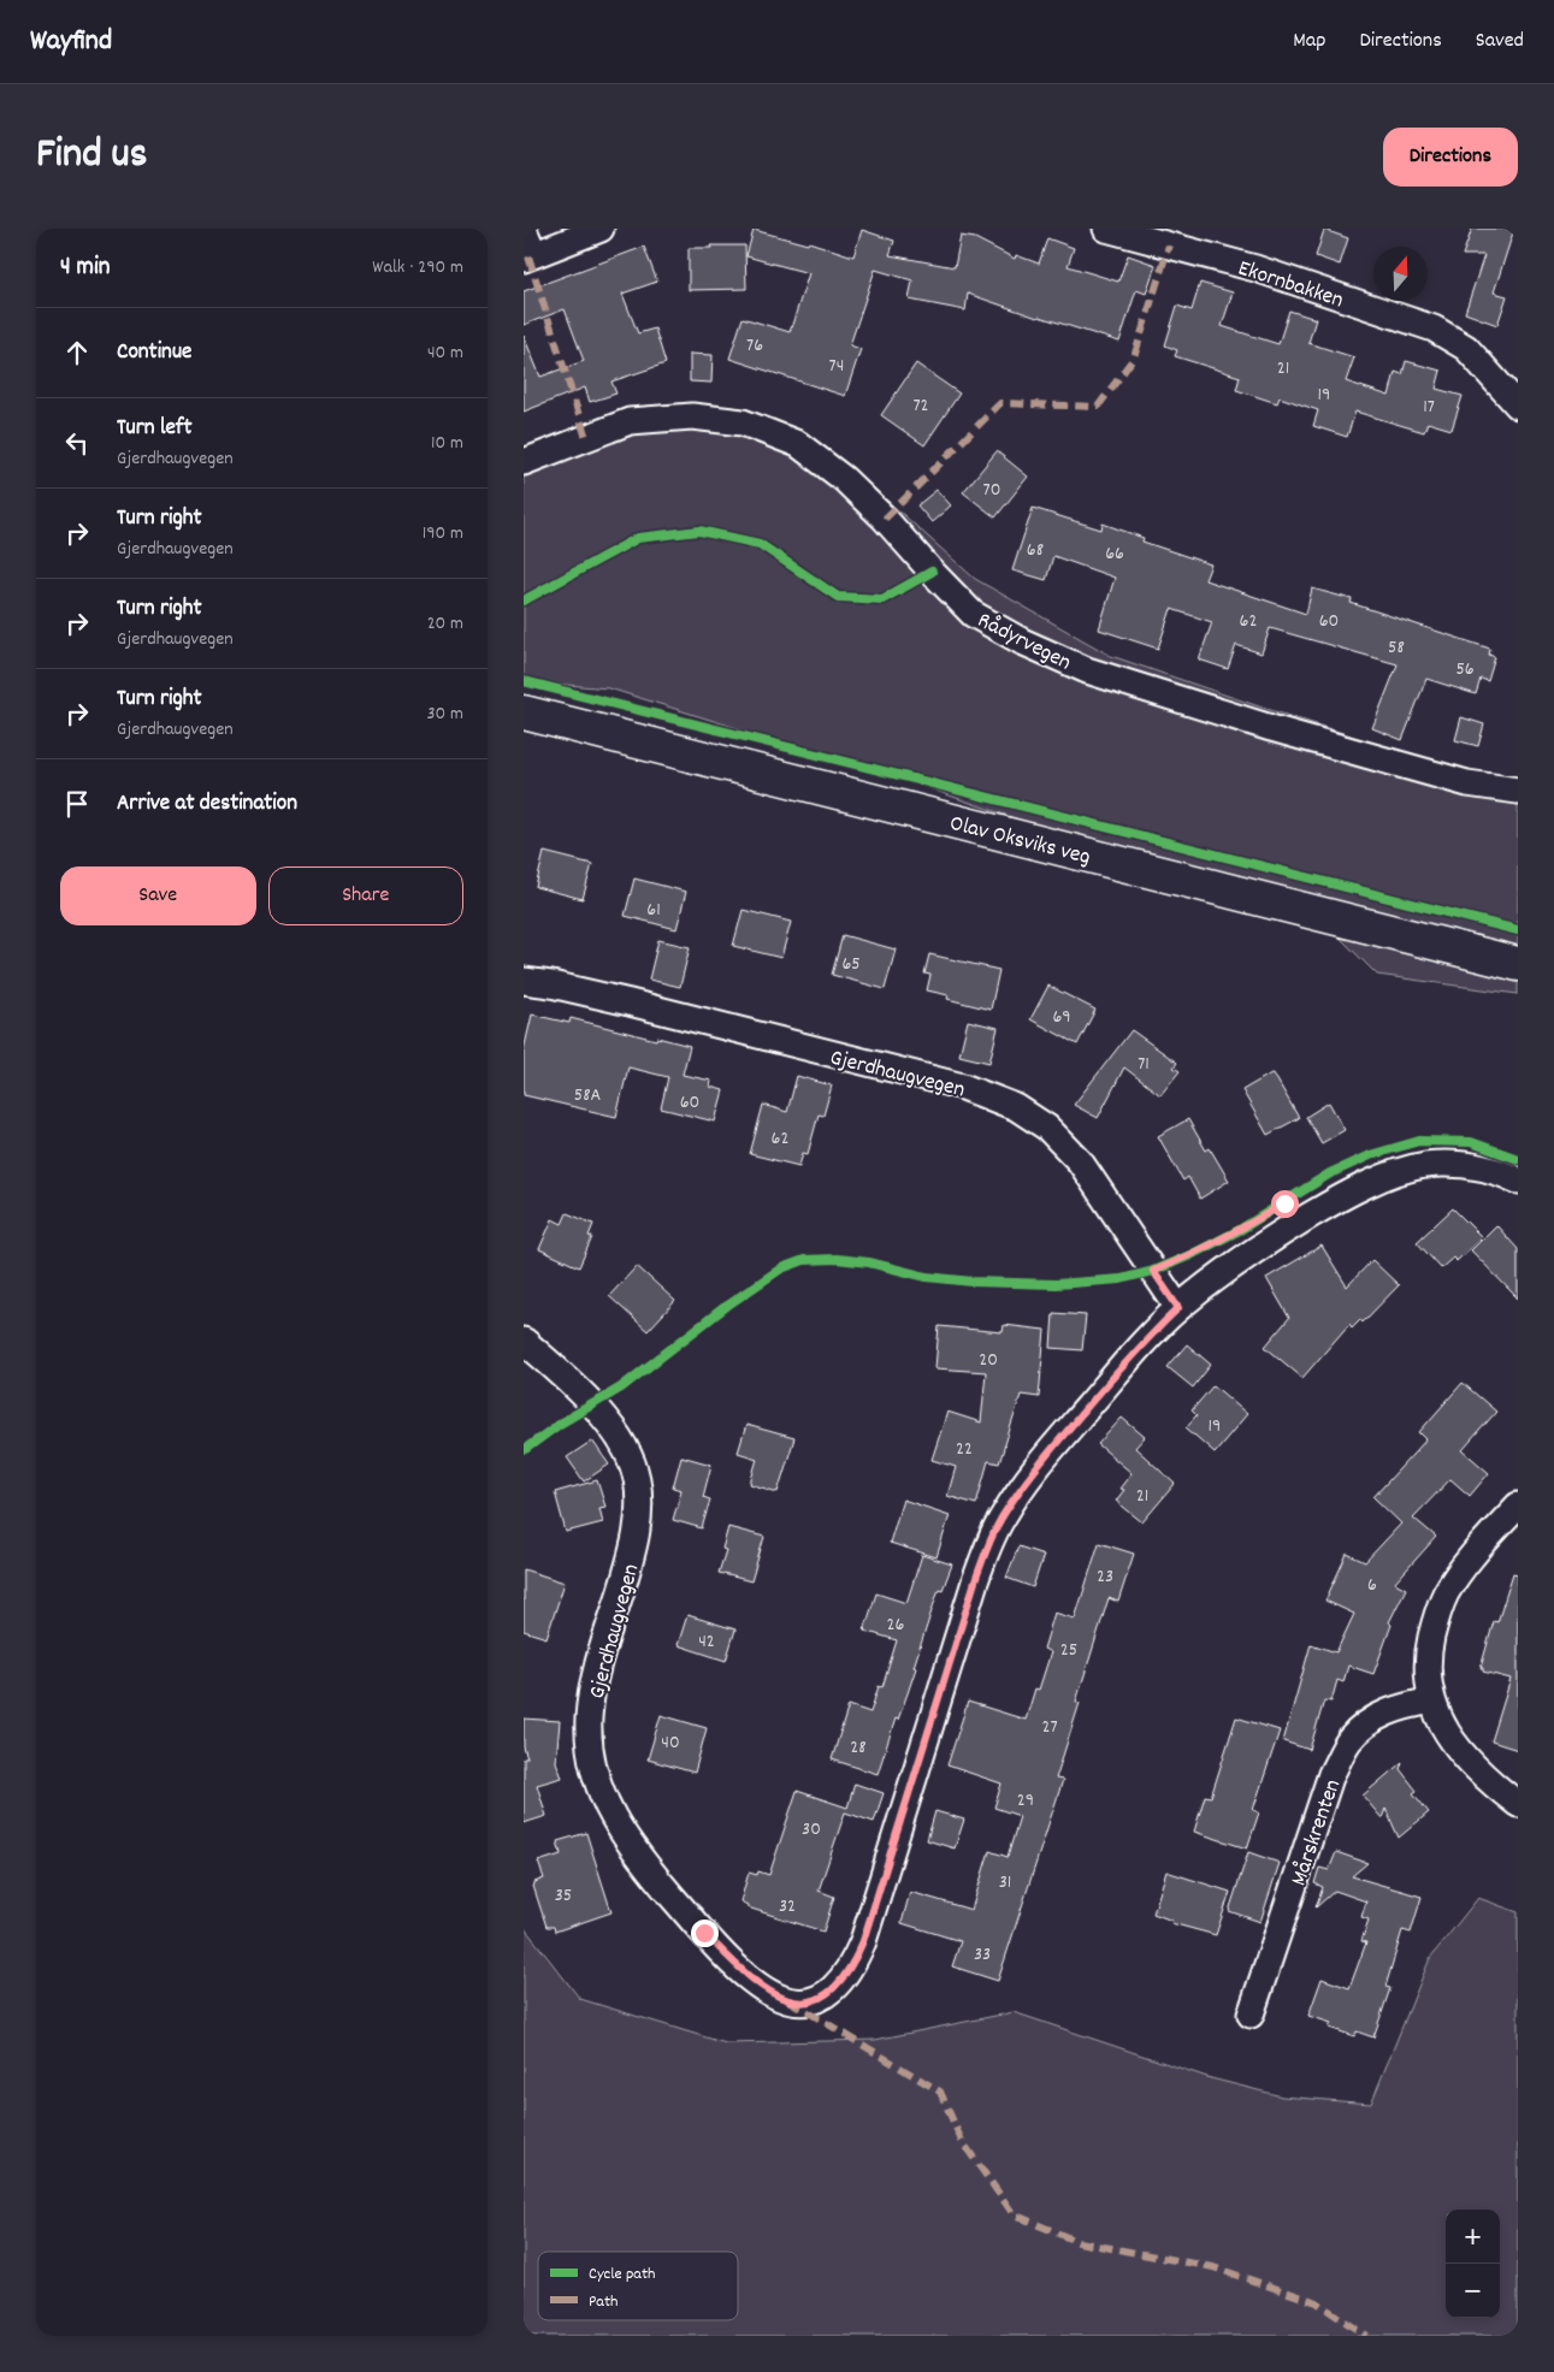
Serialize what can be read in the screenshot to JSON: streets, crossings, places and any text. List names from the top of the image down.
{
  "streets": {
    "street": [
      "Ekornbakken",
      "Rådyrvegen",
      "Olav Oksviks veg",
      "Gjerdhaugvegen",
      "Mårskrenten"
    ]
  },
  "house_numbers": [
    "76",
    "74",
    "21",
    "19",
    "72",
    "17",
    "70",
    "68",
    "66",
    "62",
    "60",
    "58",
    "56",
    "61",
    "65",
    "69",
    "71",
    "58A",
    "60",
    "62",
    "20",
    "19",
    "22",
    "21",
    "23",
    "6",
    "26",
    "42",
    "25",
    "27",
    "40",
    "28",
    "29",
    "30",
    "31",
    "35",
    "32",
    "33"
  ],
  "legend": ["Cycle path", "Path"],
  "north": "top",
  "page": {
    "header": "Wayfind",
    "nav": ["Map", "Directions", "Saved"],
    "title": "Find us",
    "buttons": [
      "Directions",
      ["Save", "Share"]
    ],
    "heading": ["4 min", "Walk · 290 m"],
    "list": [
      ["Continue", "40 m"],
      ["Turn left", "Gjerdhaugvegen", "10 m"],
      ["Turn right", "Gjerdhaugvegen", "190 m"],
      ["Turn right", "Gjerdhaugvegen", "20 m"],
      ["Turn right", "Gjerdhaugvegen", "30 m"],
      "Arrive at destination"
    ],
    "map_buttons": ["+", "−"]
  }
}
